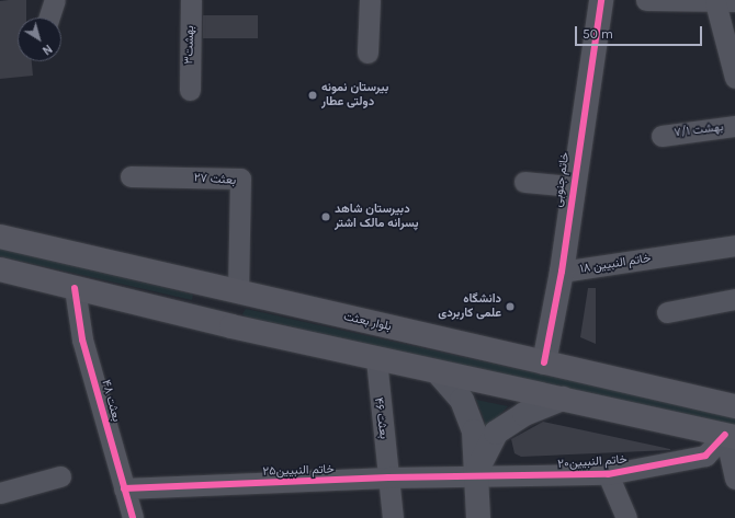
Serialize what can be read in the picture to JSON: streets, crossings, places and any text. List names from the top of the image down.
{
  "streets": {
    "main road": ["بلوار بعثت"],
    "street": [
      "بهشت۳",
      "بهشت ۷/۱",
      "بعثت ۲۷",
      "خاتم جنوبی",
      "خاتم النبیین ۱۸",
      "بعثت ۴۸",
      "بعثت ۴۶",
      "خاتم النبیین۲۰",
      "خاتم النبیین۲۵"
    ]
  },
  "crossings": [
    ["بعثت ۲۷", "بلوار بعثت"],
    ["خاتم جنوبی", "خاتم النبیین ۱۸"],
    ["خاتم جنوبی", "بلوار بعثت"],
    ["بعثت ۴۸", "خاتم النبیین۲۵"],
    ["بعثت ۴۶", "خاتم النبیین۲۵"],
    ["خاتم النبیین۲۰", "خاتم النبیین۲۵"]
  ],
  "places": ["بیرستان نمونه دولتی عطار", "دبیرستان شاهد پسرانه مالک اشتر", "دانشگاه علمی کاربردی"],
  "scale_bar": "50 m",
  "north": "bottom right"
}
